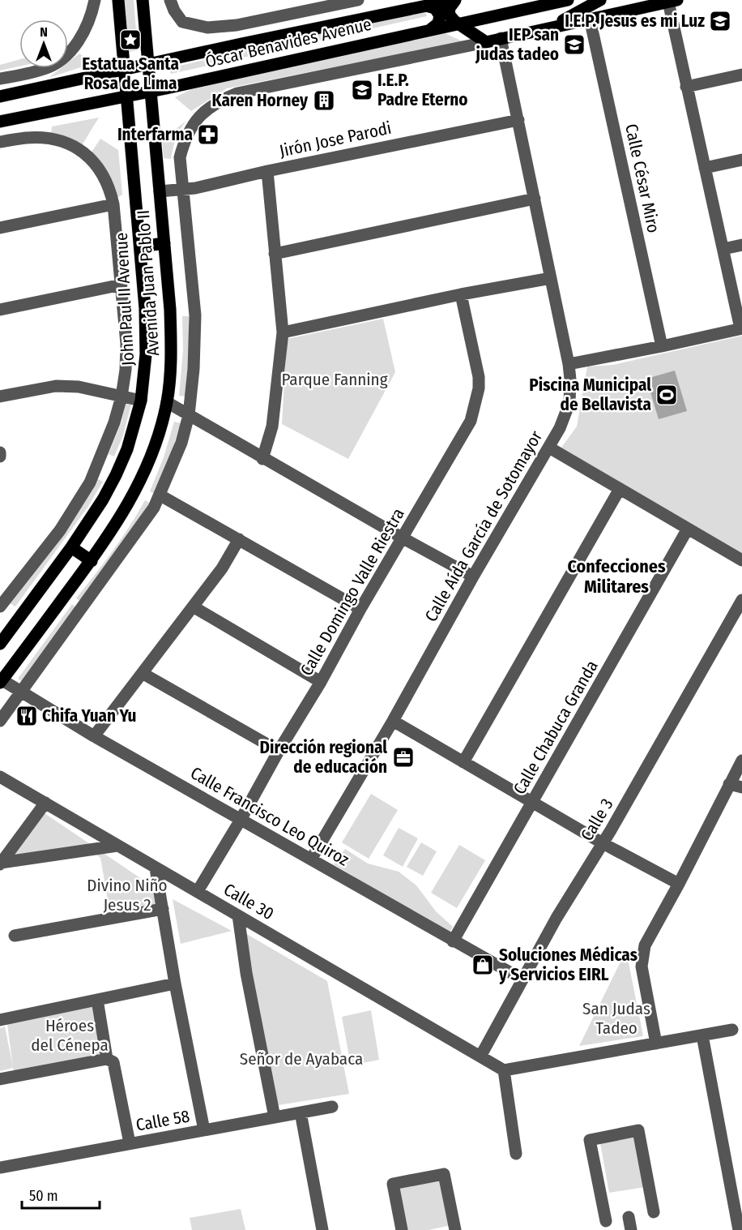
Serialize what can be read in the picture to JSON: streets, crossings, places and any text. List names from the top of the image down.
{
  "streets": {
    "main road": ["Óscar Benavides Avenue", "Avenida Juan Pablo II", "John Paul II Avenue"],
    "street": [
      "Jirón Jose Parodi",
      "Calle César Miro",
      "Calle Aída García de Sotomayor",
      "Calle Domingo Valle Riestra",
      "Calle Chabuca Granda",
      "Calle Francisco Leo Quiroz",
      "Calle 3",
      "Calle 30",
      "Calle 58"
    ]
  },
  "crossings": [
    ["Óscar Benavides Avenue", "Avenida Juan Pablo II"],
    ["Óscar Benavides Avenue", "John Paul II Avenue"],
    ["Jirón Jose Parodi", "Avenida Juan Pablo II"],
    ["Jirón Jose Parodi", "Calle Aída García de Sotomayor"],
    ["Avenida Juan Pablo II", "Calle Francisco Leo Quiroz"],
    ["Calle Aída García de Sotomayor", "Calle Francisco Leo Quiroz"],
    ["Calle Domingo Valle Riestra", "Calle Francisco Leo Quiroz"],
    ["Calle Domingo Valle Riestra", "Calle 30"],
    ["Calle Chabuca Granda", "Calle Francisco Leo Quiroz"],
    ["Calle Francisco Leo Quiroz", "Calle 3"],
    ["Calle 3", "Calle 30"]
  ],
  "districts": ["Confecciones Militares"],
  "parks": [
    "Parque Fanning",
    "Divino Niño Jesus 2",
    "San Judas Tadeo",
    "Héroes del Cénepa",
    "Señor de Ayabaca"
  ],
  "places": {
    "school or university": ["I.E.P. Jesus es mi Luz", "IEP san judas tadeo", "I.E.P. Padre Eterno"],
    "place": ["Estatua Santa Rosa de Lima"],
    "building": ["Karen Horney"],
    "pharmacy": ["Interfarma"],
    "sports": ["Piscina Municipal de Bellavista"],
    "restaurant": ["Chifa Yuan Yu"],
    "office": ["Dirección regional de educación"],
    "shop": ["Soluciones Médicas y Servicios EIRL"]
  },
  "scale_bar": "50 m",
  "north": "top"
}
